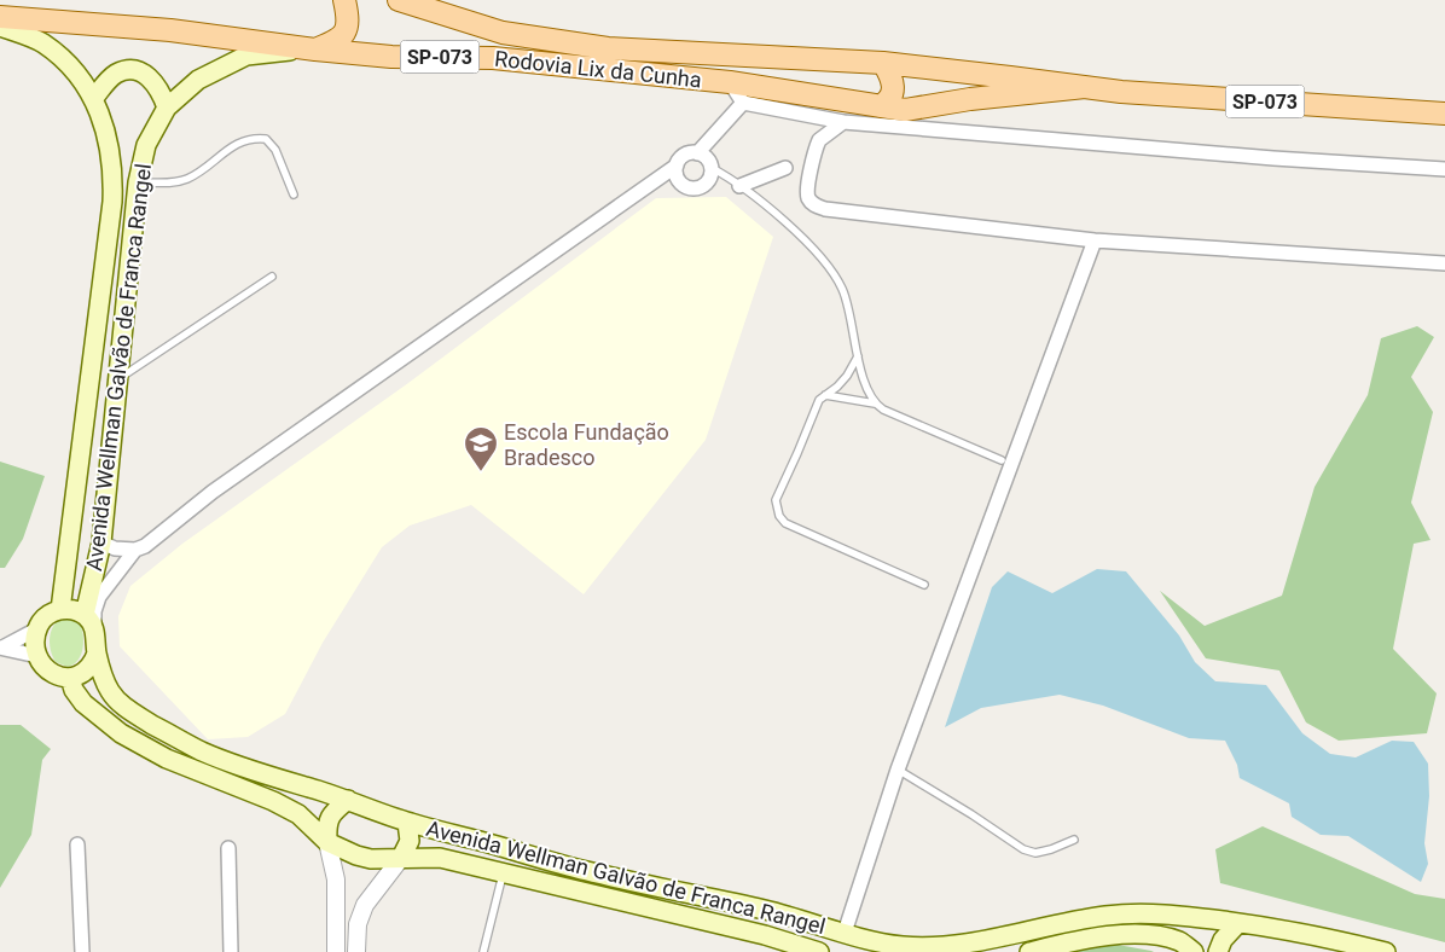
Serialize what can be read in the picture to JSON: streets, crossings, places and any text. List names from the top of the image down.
{
  "streets": {
    "main road": ["SP-073", "Rodovia Lix da Cunha", "Avenida Wellman Galvão de Franca Rangel"]
  },
  "crossings": [
    ["Rodovia Lix da Cunha", "Avenida Wellman Galvão de Franca Rangel"]
  ],
  "places": {
    "school or university": ["Escola Fundação Bradesco"]
  }
}
